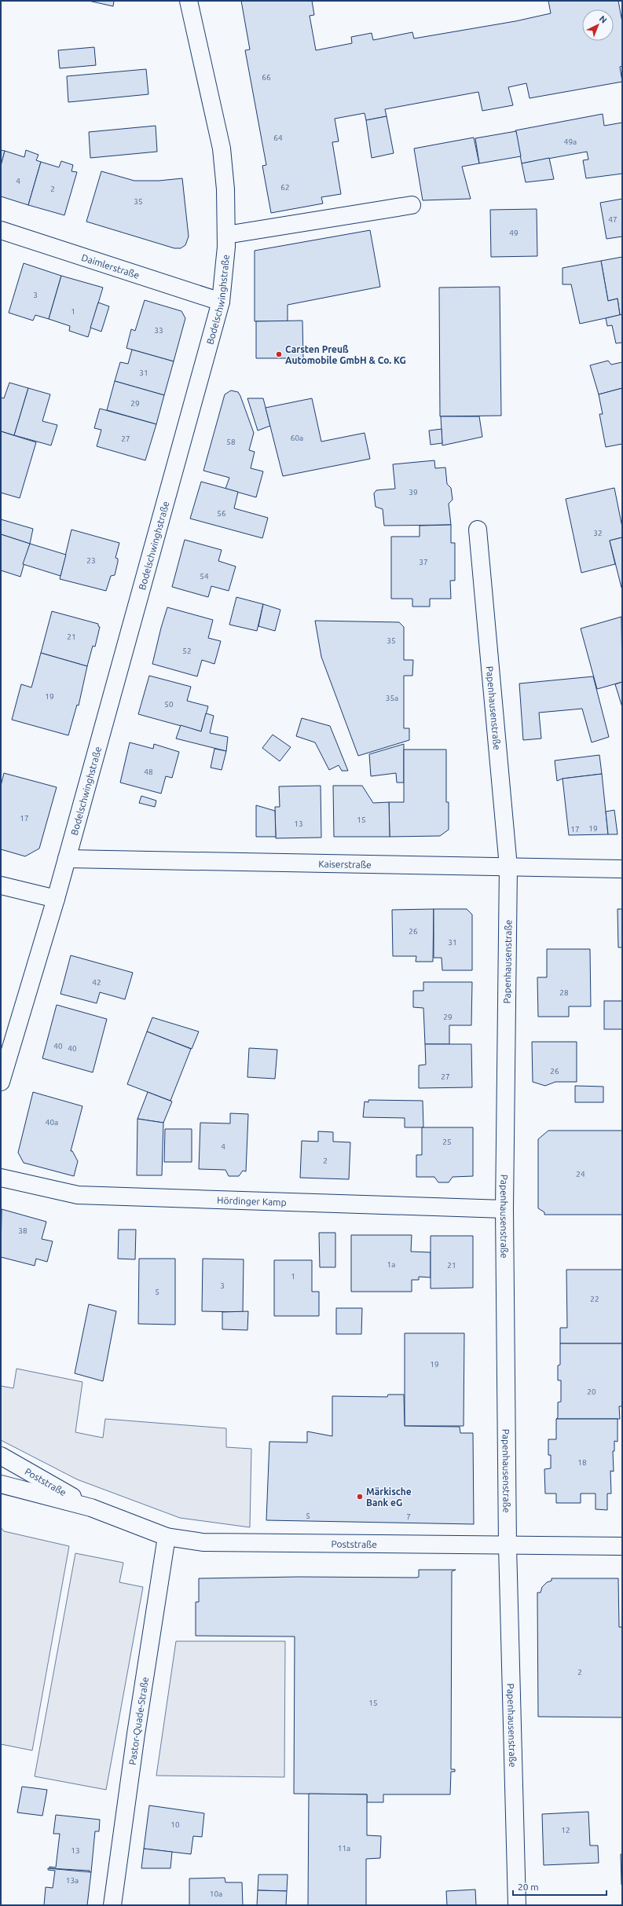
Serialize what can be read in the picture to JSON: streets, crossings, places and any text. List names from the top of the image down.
{
  "streets": {
    "street": [
      "Daimlerstraße",
      "Bodelschwinghstraße",
      "Papenhausenstraße",
      "Kaiserstraße",
      "Hördinger Kamp",
      "Poststraße",
      "Pastor-Quade-Straße"
    ]
  },
  "crossings": [
    ["Daimlerstraße", "Bodelschwinghstraße"],
    ["Bodelschwinghstraße", "Kaiserstraße"],
    ["Papenhausenstraße", "Kaiserstraße"],
    ["Papenhausenstraße", "Hördinger Kamp"],
    ["Papenhausenstraße", "Poststraße"],
    ["Poststraße", "Pastor-Quade-Straße"]
  ],
  "places": ["Carsten Preuß Automobile GmbH & Co. KG", "Märkische Bank eG"],
  "house_numbers": [
    "66",
    "64",
    "49a",
    "4",
    "62",
    "2",
    "35",
    "47",
    "49",
    "3",
    "1",
    "33",
    "31",
    "29",
    "60a",
    "27",
    "58",
    "39",
    "56",
    "32",
    "23",
    "37",
    "54",
    "21",
    "35",
    "52",
    "19",
    "35a",
    "50",
    "48",
    "17",
    "15",
    "13",
    "19",
    "17",
    "26",
    "31",
    "42",
    "28",
    "29",
    "40",
    "40",
    "26",
    "27",
    "40a",
    "25",
    "4",
    "2",
    "24",
    "38",
    "1a",
    "21",
    "1",
    "3",
    "5",
    "22",
    "19",
    "20",
    "18",
    "5",
    "7",
    "2",
    "15",
    "10",
    "12",
    "11a",
    "13",
    "13a",
    "10a"
  ],
  "scale_bar": "20 m",
  "north": "top right"
}
